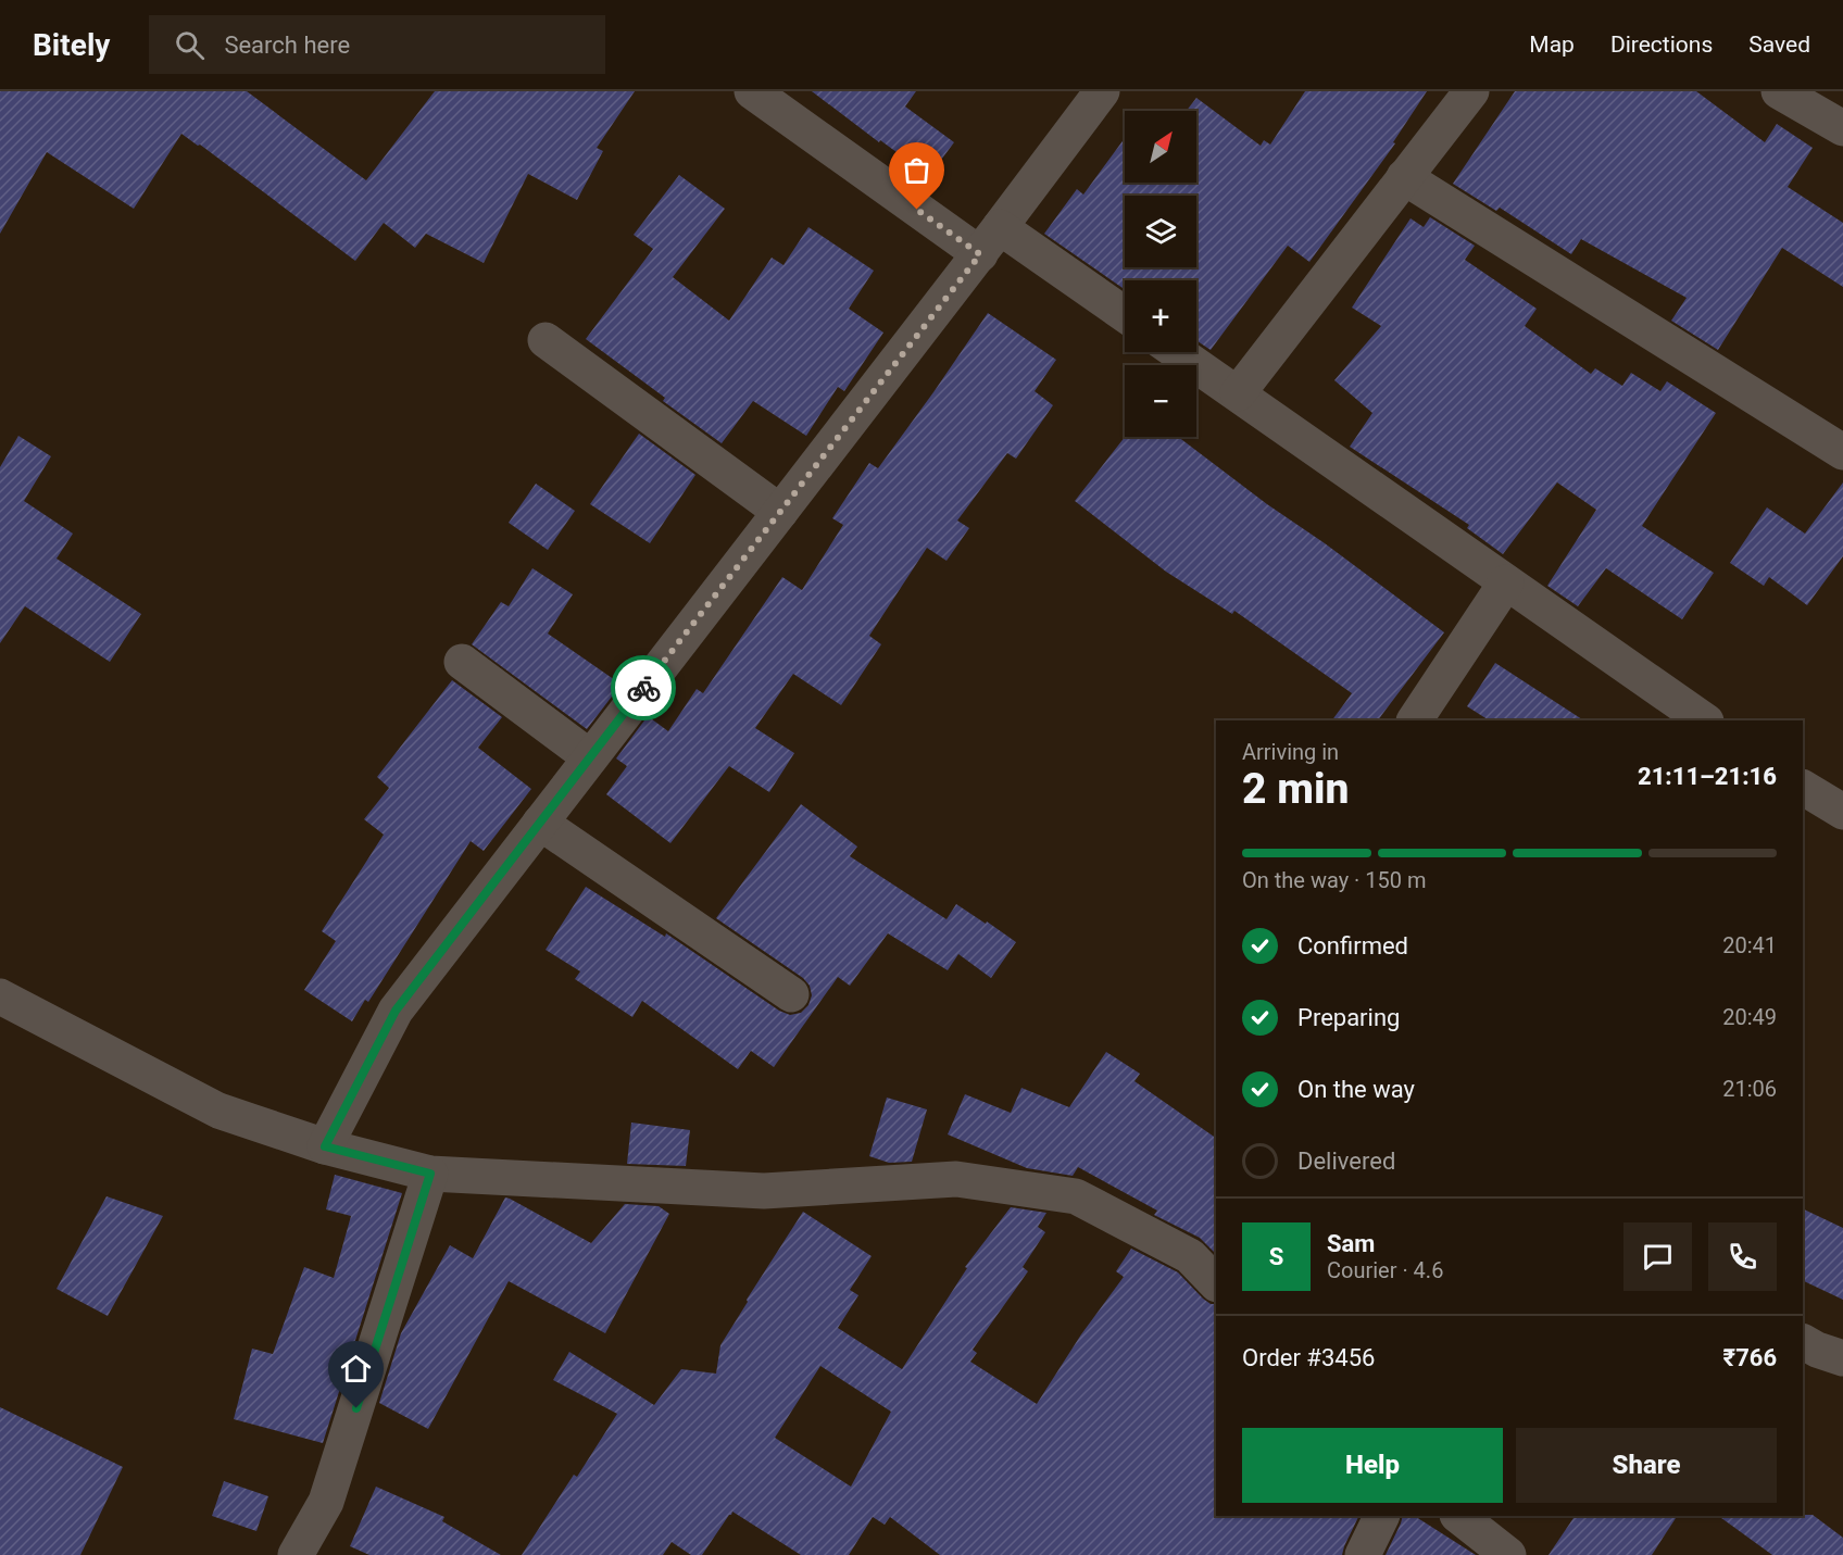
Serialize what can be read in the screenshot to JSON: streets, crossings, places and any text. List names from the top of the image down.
{
  "north": "top right",
  "page": {
    "header": "Bitely",
    "search": "Search here",
    "nav": ["Map", "Directions", "Saved"],
    "map_buttons": ["+", "−"],
    "heading": ["2 min", "Arriving in", "21:11–21:16"],
    "panel": [
      "Sam",
      "Courier · 4.6",
      "Order #3456",
      "₹766"
    ],
    "bar": "On the way · 150 m",
    "list": [
      ["Confirmed", "20:41"],
      ["Preparing", "20:49"],
      ["On the way", "21:06"],
      "Delivered"
    ],
    "round": "S",
    "buttons": ["Help", "Share"]
  }
}
